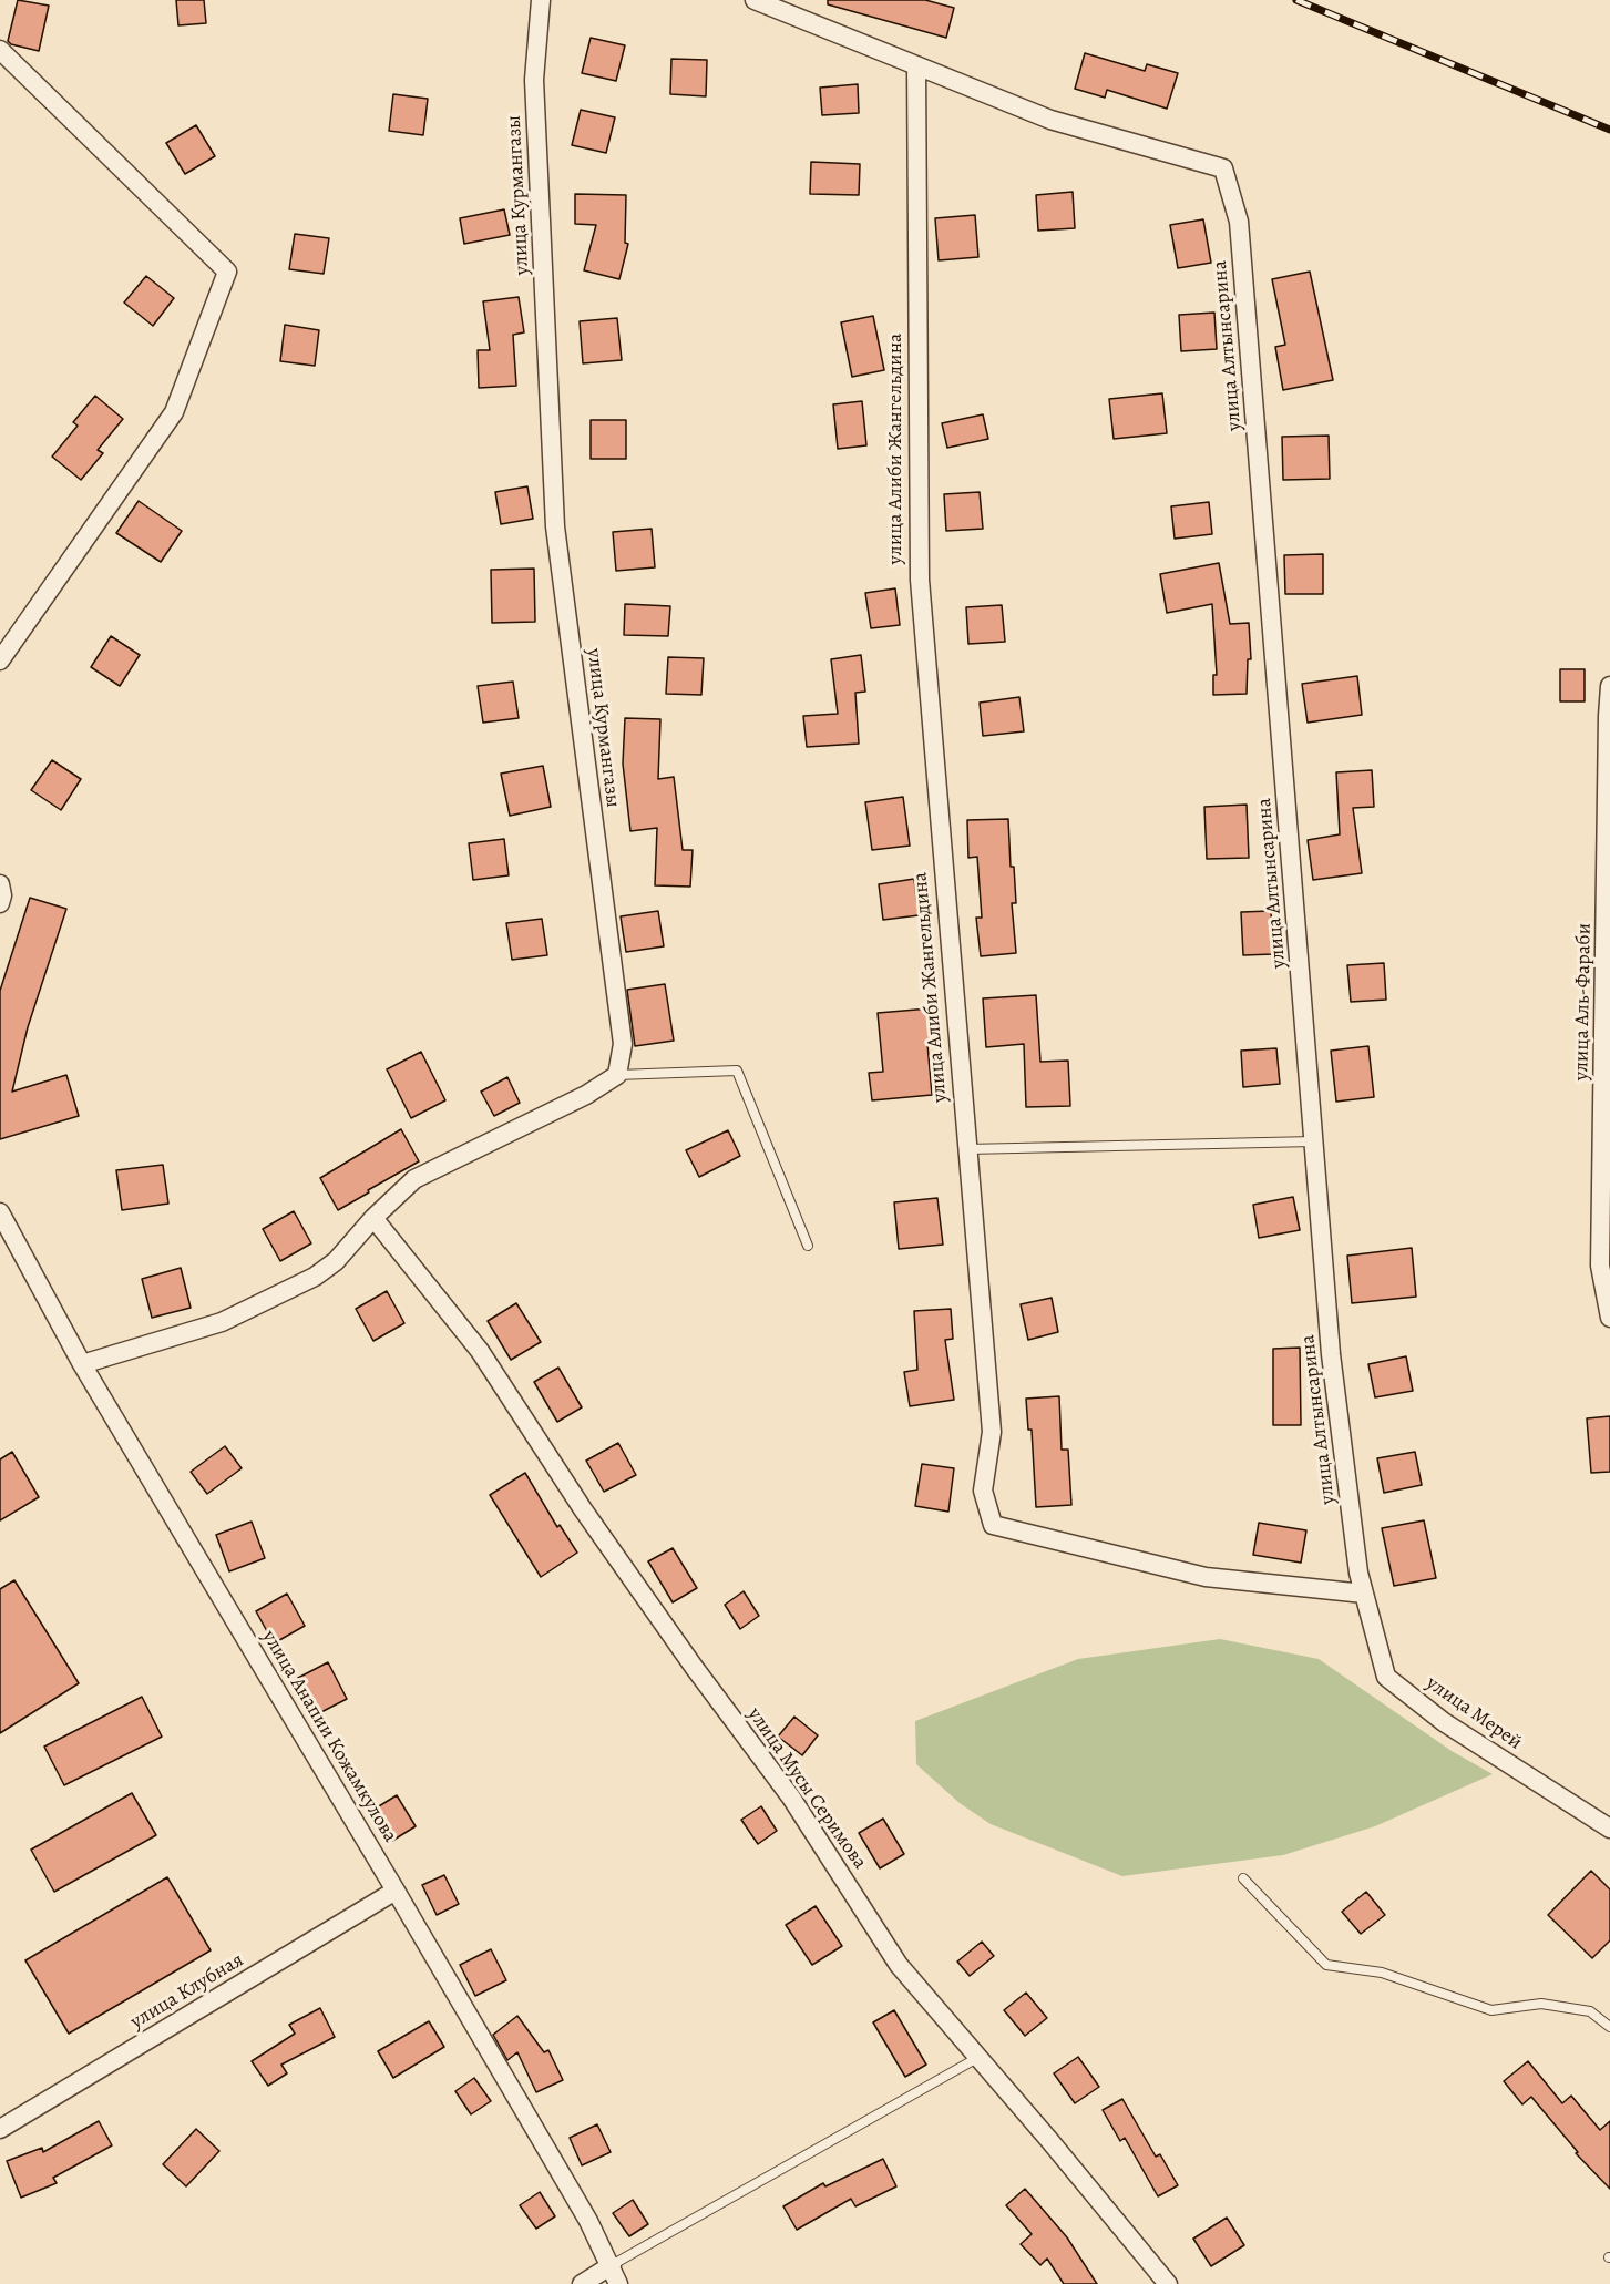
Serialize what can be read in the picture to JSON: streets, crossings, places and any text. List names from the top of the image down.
{
  "streets": {
    "street": [
      "улица Курмангазы",
      "улица Алтынсарина",
      "улица Алиби Жангельдина",
      "улица Аль-Фараби",
      "улица Мерей",
      "улица Анапии Кожамкулова",
      "улица Мусы Серимова",
      "улица Клубная"
    ]
  },
  "crossings": [
    ["улица Алтынсарина", "улица Алиби Жангельдина"],
    ["улица Алтынсарина", "улица Мерей"],
    ["улица Алиби Жангельдина", "улица Мерей"],
    ["улица Анапии Кожамкулова", "улица Клубная"]
  ]
}
